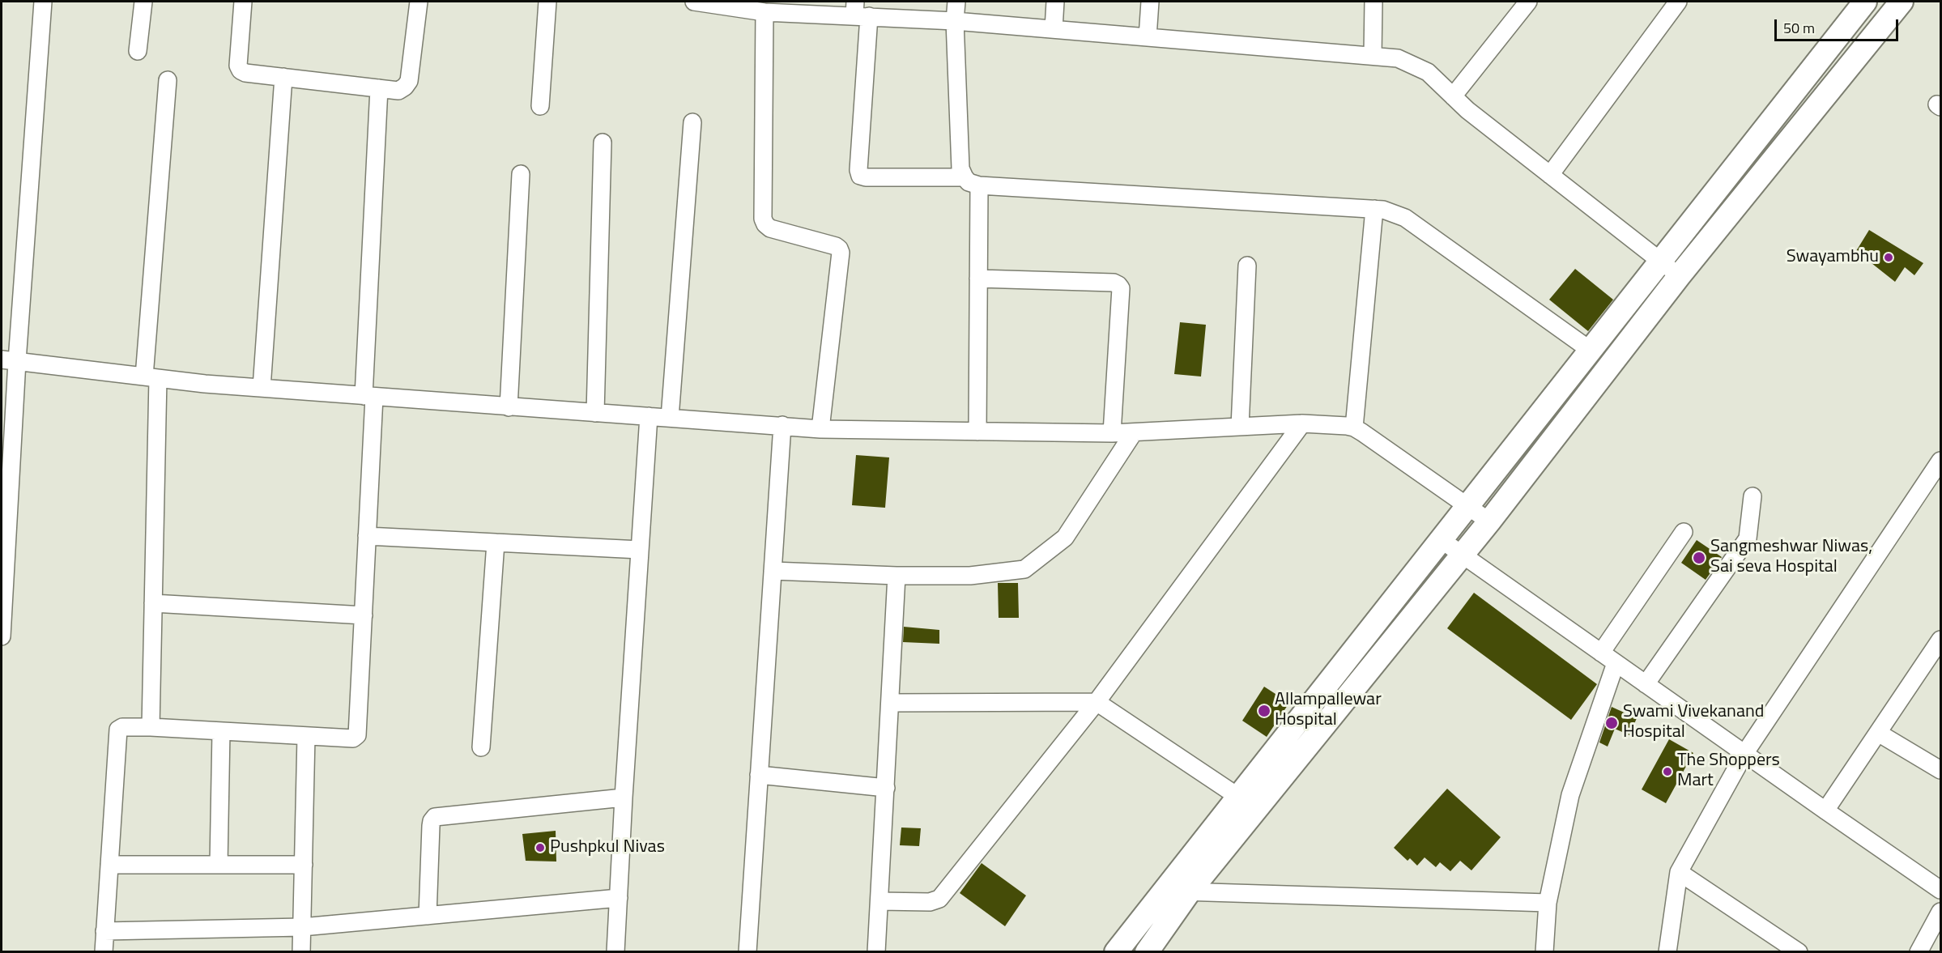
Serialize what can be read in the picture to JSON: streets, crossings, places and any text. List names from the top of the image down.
{
  "places": [
    "Swayambhu",
    "Sangmeshwar Niwas, Sai seva Hospital",
    "Allampallewar Hospital",
    "Swami Vivekanand Hospital",
    "The Shoppers Mart",
    "Pushpkul Nivas"
  ],
  "scale_bar": "50 m"
}
